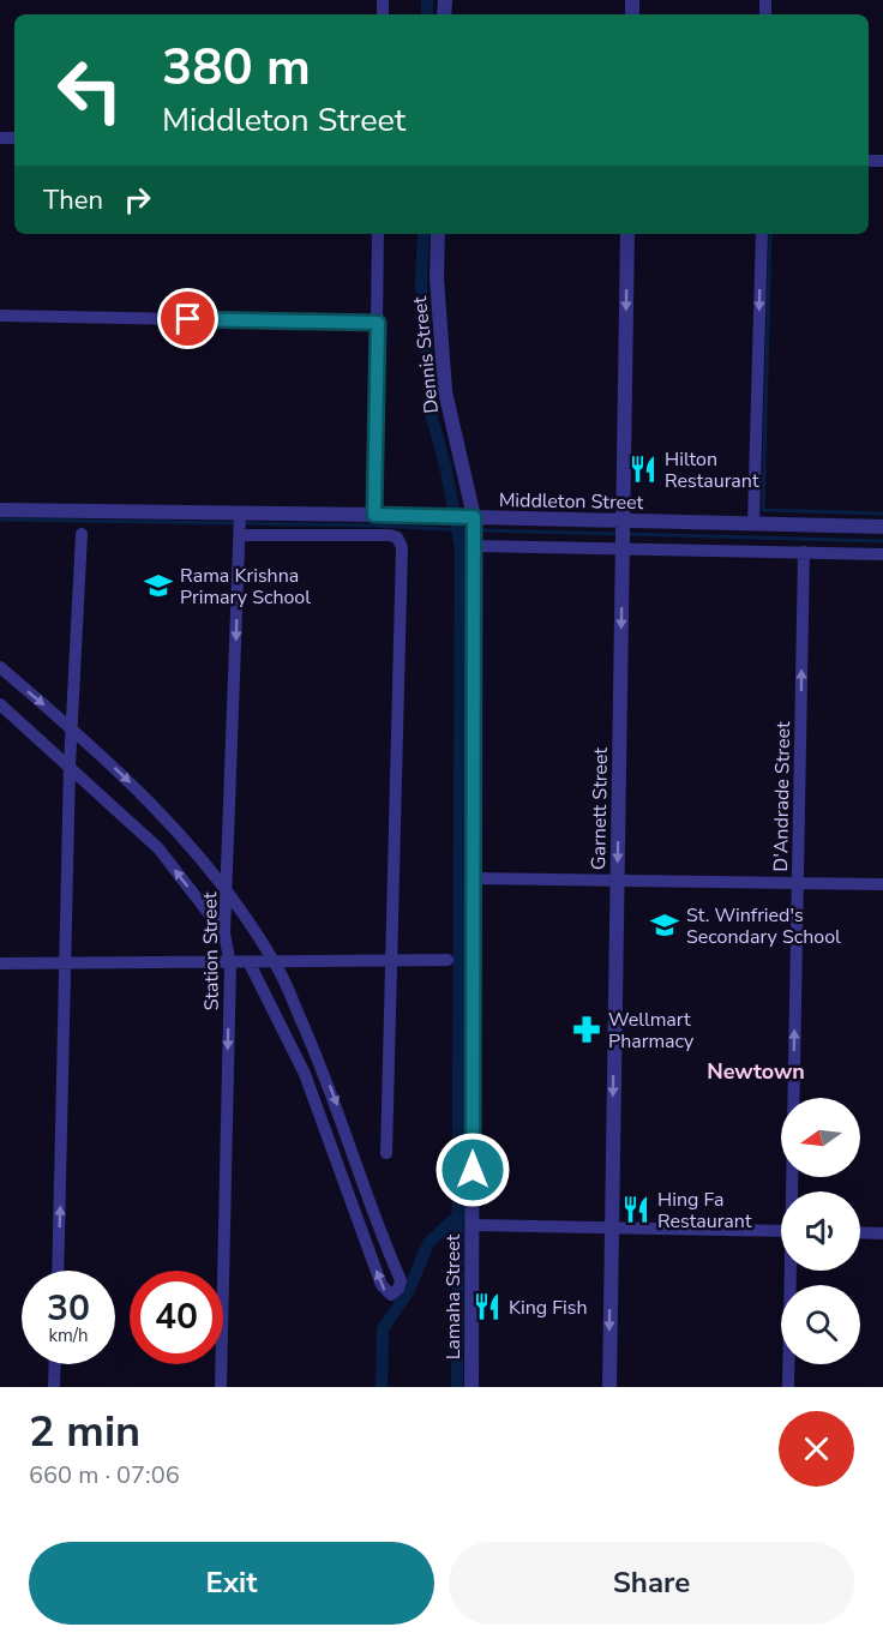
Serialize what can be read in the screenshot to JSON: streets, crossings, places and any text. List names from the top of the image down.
{
  "streets": {
    "street": [
      "Dennis Street",
      "Middleton Street",
      "D'Andrade Street",
      "Garnett Street",
      "Station Street",
      "Lamaha Street"
    ]
  },
  "crossings": [
    ["Dennis Street", "Middleton Street"],
    ["Dennis Street", "Lamaha Street"],
    ["Middleton Street", "Garnett Street"],
    ["Middleton Street", "Station Street"],
    ["Middleton Street", "Lamaha Street"]
  ],
  "one_way": ["D'Andrade Street", "Garnett Street", "Station Street"],
  "districts": ["Newtown"],
  "places": {
    "restaurant": ["Hilton Restaurant", "Hing Fa Restaurant", "King Fish"],
    "school or university": ["Rama Krishna Primary School", "St. Winfried's Secondary School"],
    "pharmacy": ["Wellmart Pharmacy"]
  },
  "north": "left",
  "page": {
    "turn": ["380 m", "Middleton Street"],
    "then": "Then",
    "speed": "30 km/h",
    "limit": "40",
    "heading": ["2 min", "660 m · 07:06"],
    "buttons": ["Exit", "Share"]
  }
}
